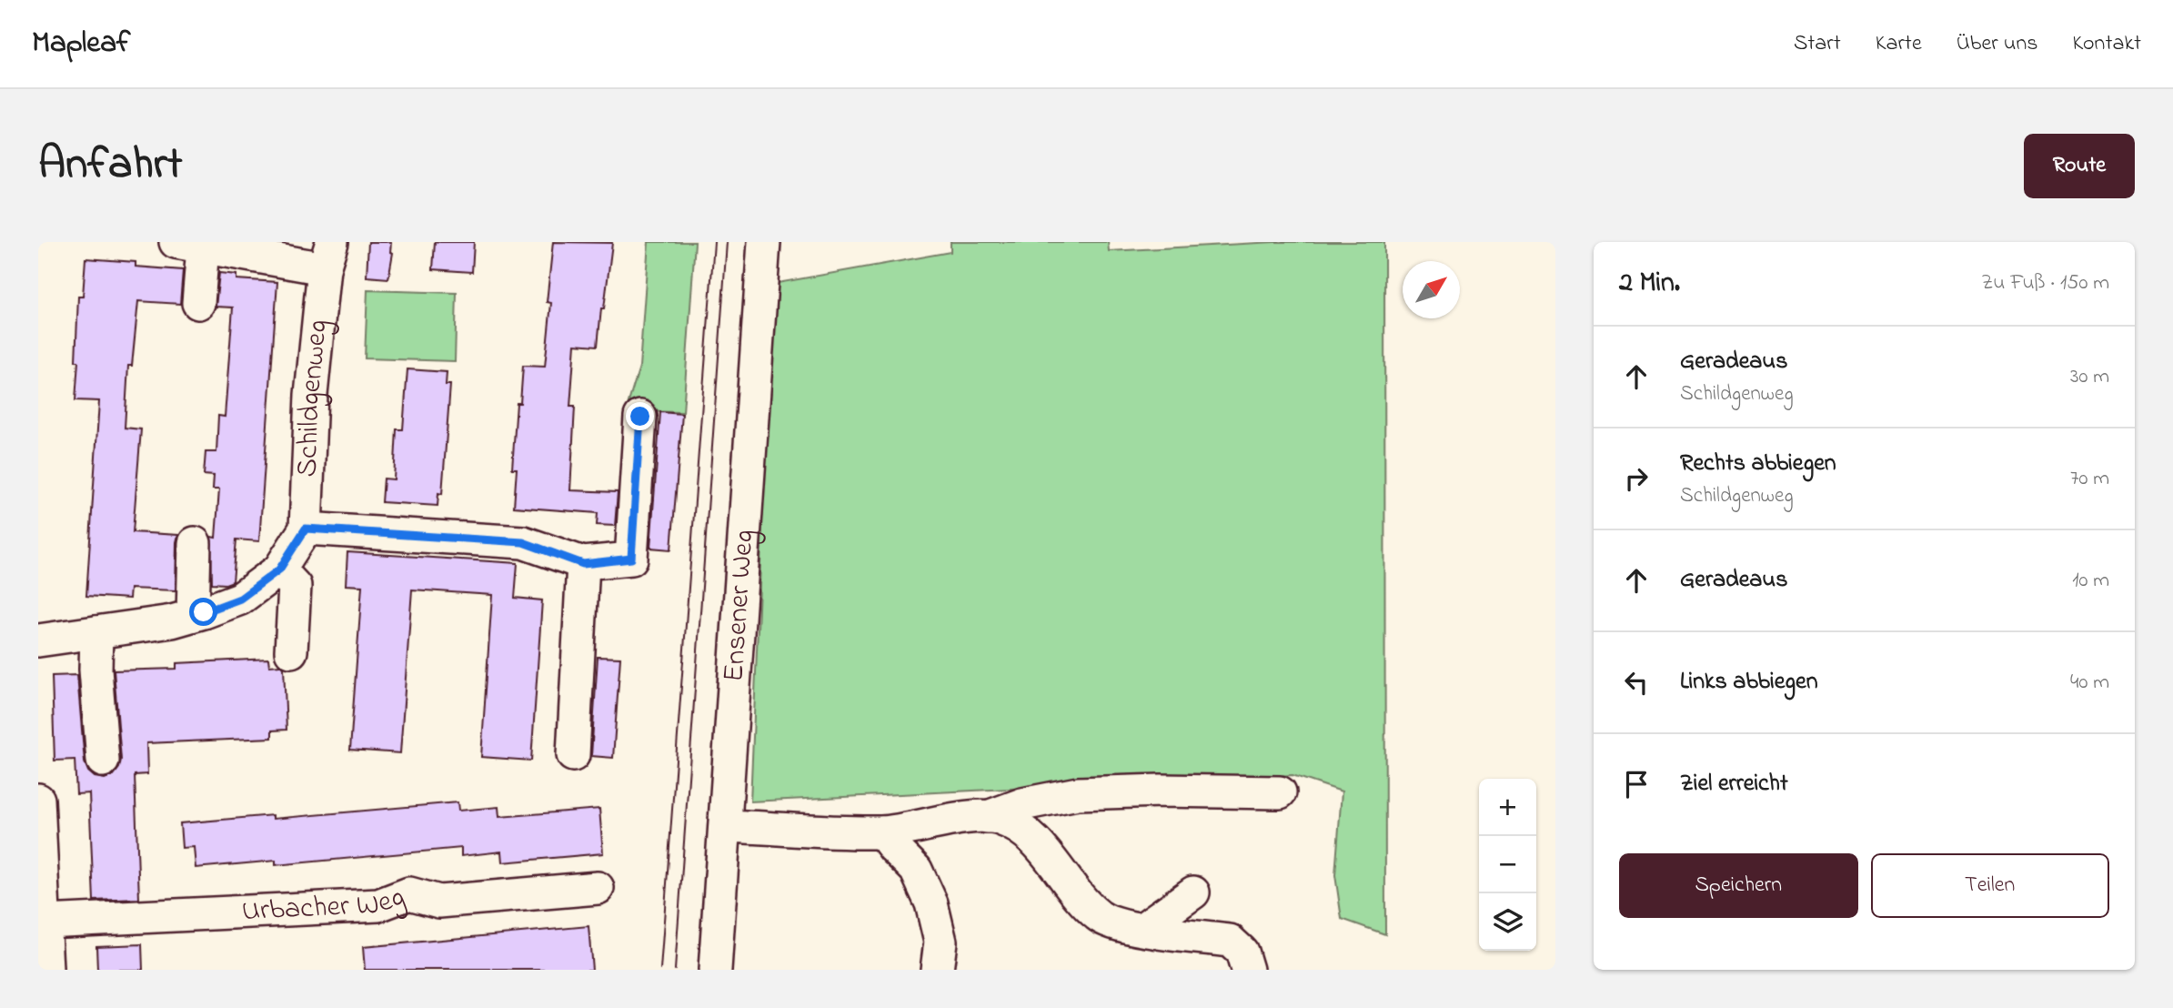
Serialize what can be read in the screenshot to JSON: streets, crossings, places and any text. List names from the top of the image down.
{
  "streets": {
    "street": ["Schildgenweg", "Ensener Weg", "Urbacher Weg"]
  },
  "north": "top right",
  "page": {
    "header": "Mapleaf",
    "nav": [
      "Start",
      "Karte",
      "Über uns",
      "Kontakt"
    ],
    "title": "Anfahrt",
    "buttons": [
      "Route",
      ["Speichern", "Teilen"]
    ],
    "heading": ["2 Min.", "Zu Fuß · 150 m"],
    "list": [
      ["Geradeaus", "Schildgenweg", "30 m"],
      ["Rechts abbiegen", "Schildgenweg", "70 m"],
      ["Geradeaus", "10 m"],
      ["Links abbiegen", "40 m"],
      "Ziel erreicht"
    ],
    "map_buttons": ["+", "−"]
  }
}
